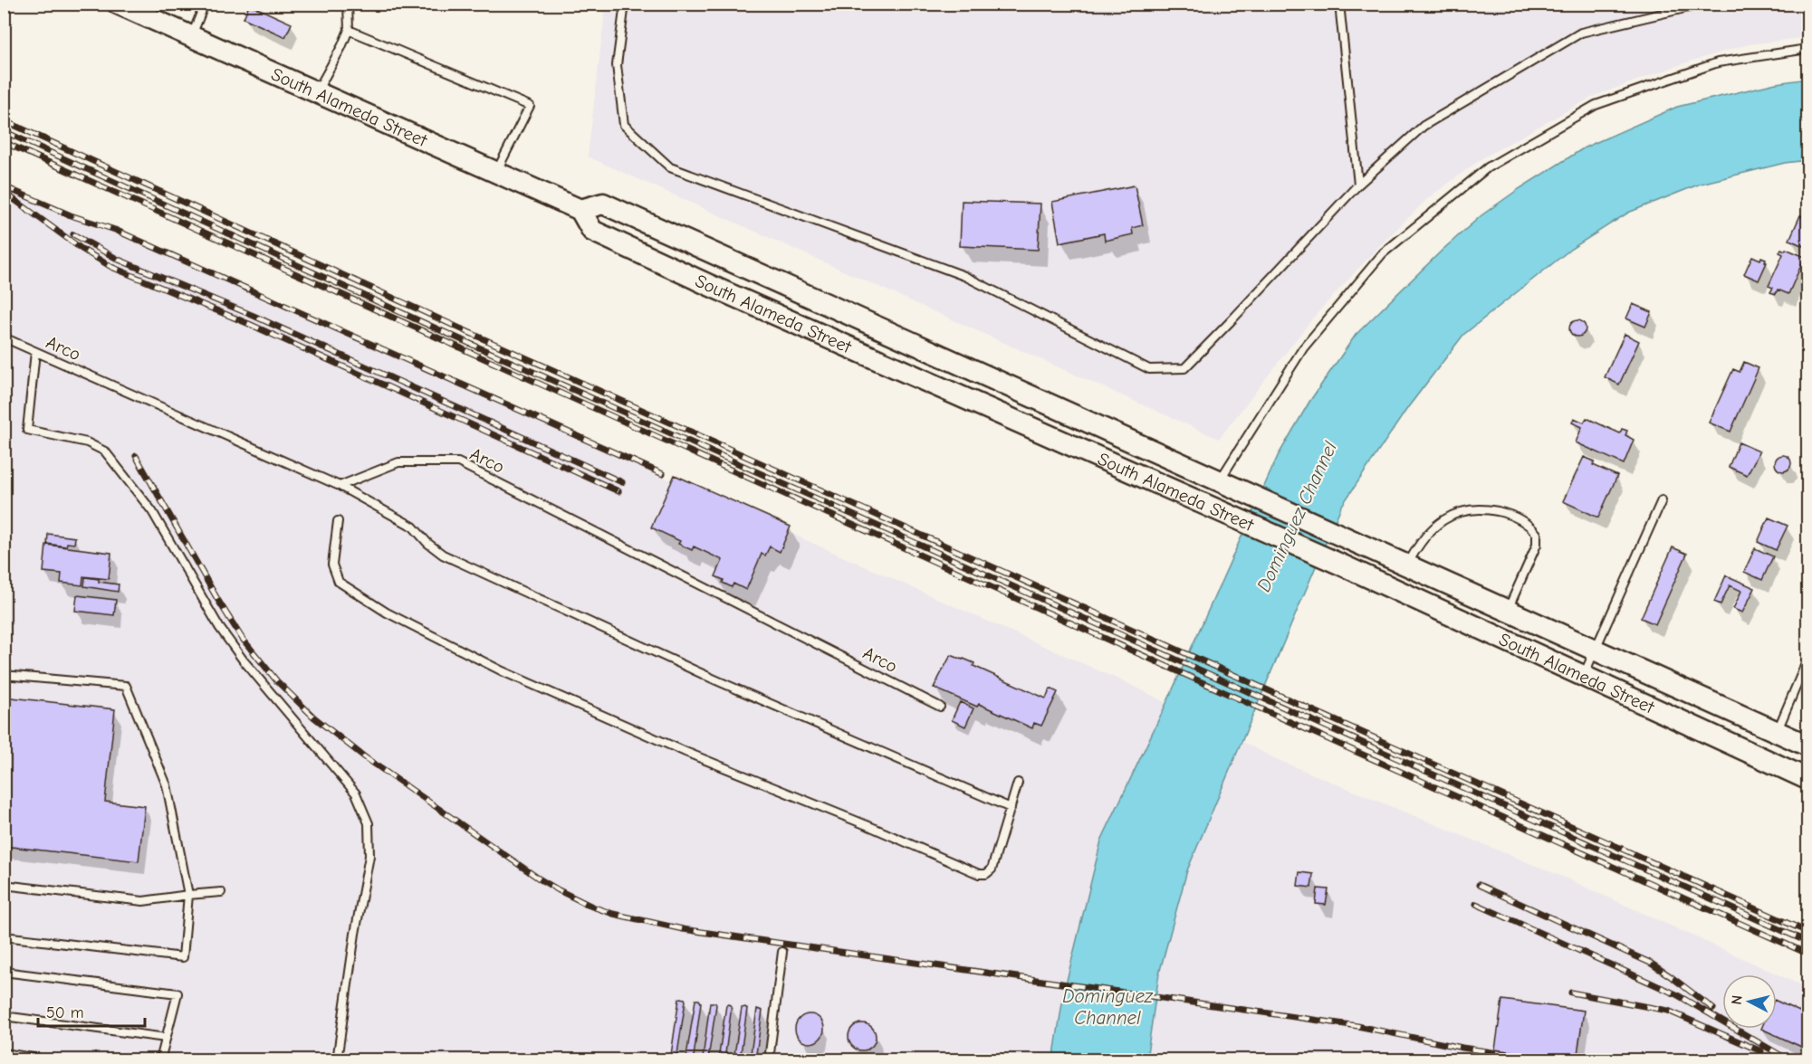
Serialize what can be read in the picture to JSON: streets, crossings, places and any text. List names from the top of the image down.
{
  "streets": {
    "main road": ["South Alameda Street"],
    "lane": ["Arco"]
  },
  "water": ["Dominguez Channel"],
  "scale_bar": "50 m",
  "north": "left"
}
